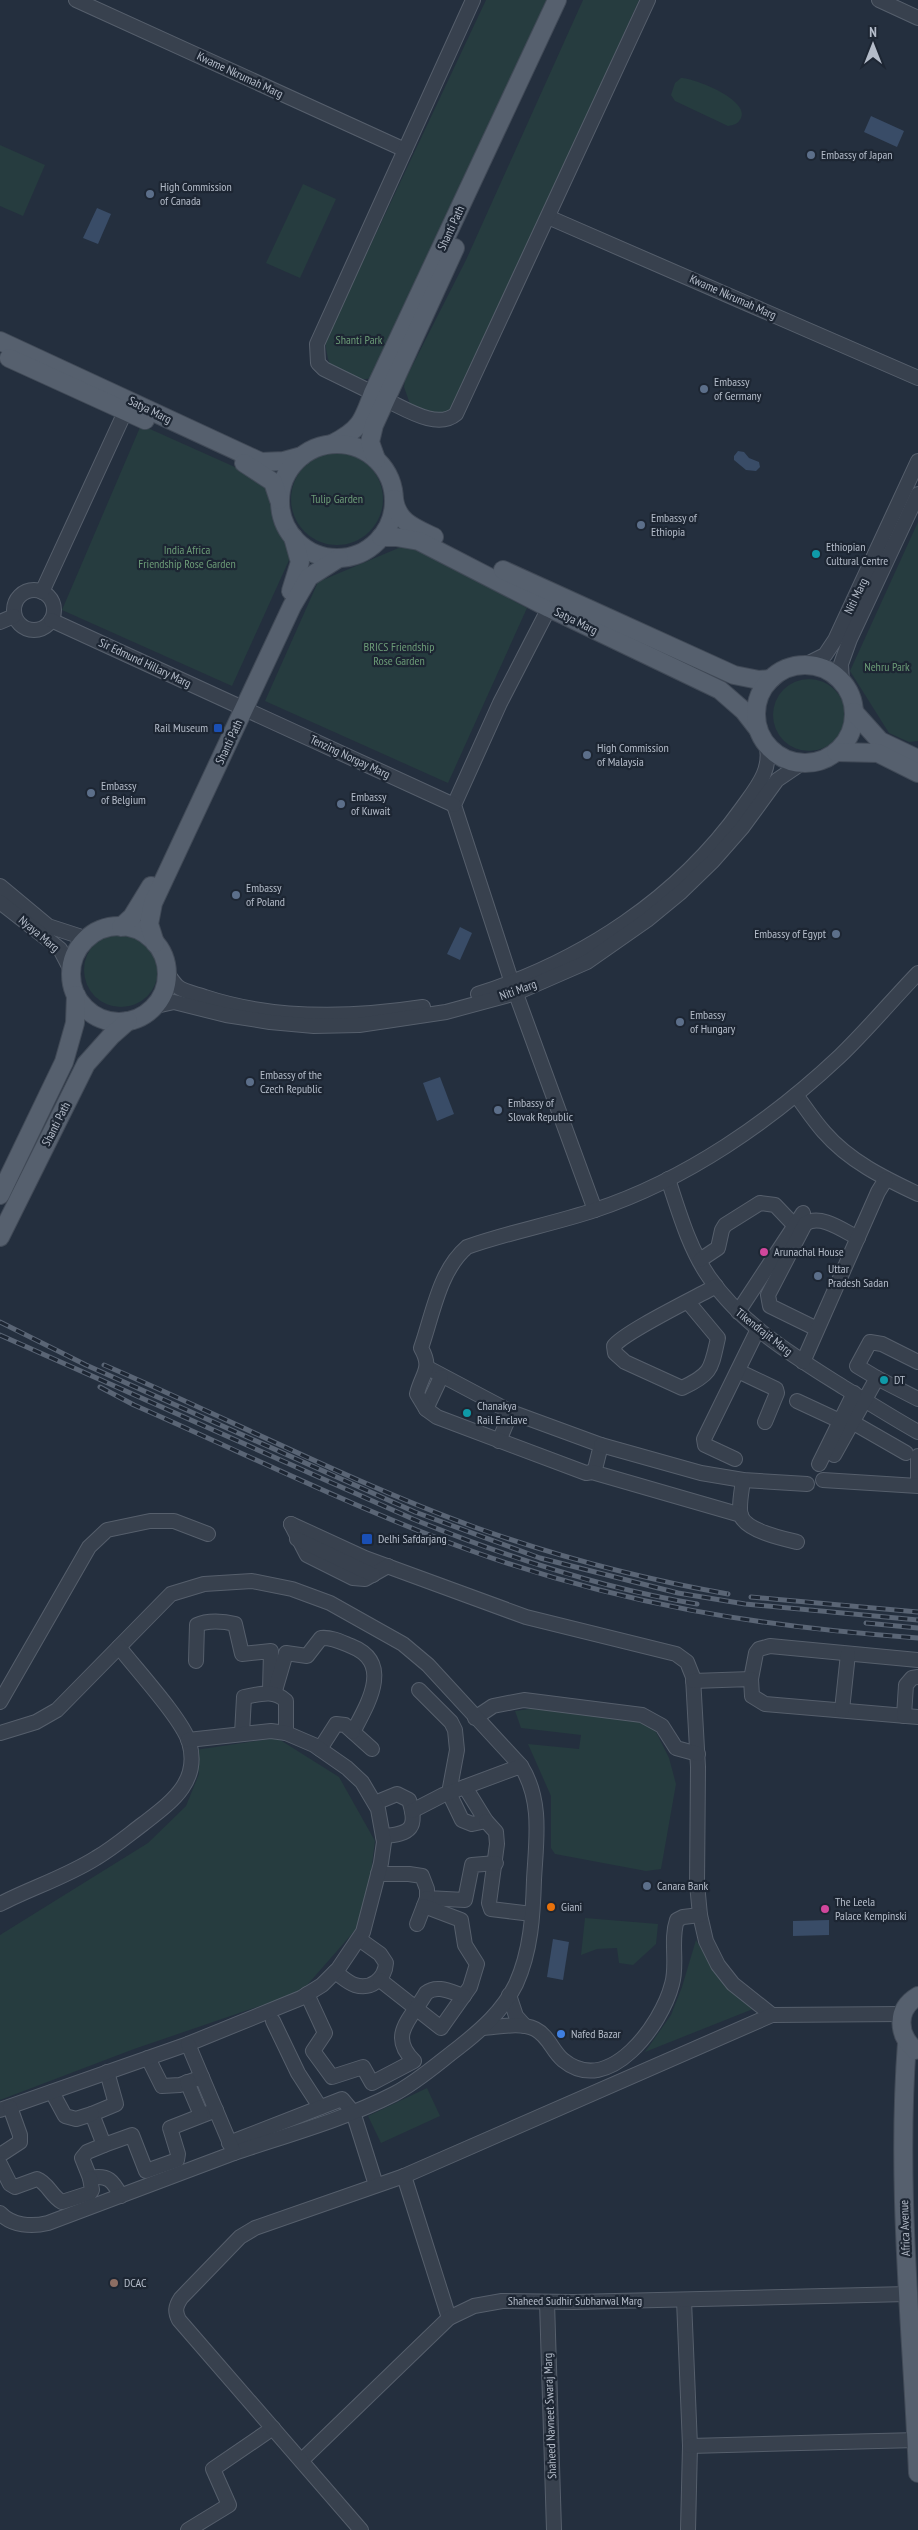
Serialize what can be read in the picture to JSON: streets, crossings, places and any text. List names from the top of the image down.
{
  "streets": {
    "main road": ["Shanti Path", "Satya Marg", "Africa Avenue"],
    "street": [
      "Kwame Nkrumah Marg",
      "Niti Marg",
      "Sir Edmund Hillary Marg",
      "Tenzing Norgay Marg",
      "Nyaya Marg",
      "Tikendrajit Marg",
      "Shaheed Sudhir Subharwal Marg",
      "Shaheed Navneet Swaraj Marg"
    ]
  },
  "crossings": [
    ["Shanti Path", "Satya Marg"],
    ["Shanti Path", "Niti Marg"],
    ["Shanti Path", "Sir Edmund Hillary Marg"],
    ["Shanti Path", "Tenzing Norgay Marg"],
    ["Shanti Path", "Nyaya Marg"],
    ["Satya Marg", "Niti Marg"],
    ["Niti Marg", "Nyaya Marg"],
    ["Sir Edmund Hillary Marg", "Tenzing Norgay Marg"],
    ["Africa Avenue", "Shaheed Sudhir Subharwal Marg"],
    ["Shaheed Sudhir Subharwal Marg", "Shaheed Navneet Swaraj Marg"]
  ],
  "parks": [
    "Shanti Park",
    "Tulip Garden",
    "India Africa Friendship Rose Garden",
    "BRICS Friendship Rose Garden",
    "Nehru Park"
  ],
  "places": {
    "other": [
      "Embassy of Japan",
      "High Commission of Canada",
      "Embassy of Germany",
      "Embassy of Ethiopia",
      "Ethiopian Cultural Centre",
      "High Commission of Malaysia",
      "Embassy of Belgium",
      "Embassy of Kuwait",
      "Embassy of Poland",
      "Embassy of Egypt",
      "Embassy of Hungary",
      "Embassy of the Czech Republic",
      "Embassy of Slovak Republic",
      "Arunachal House",
      "Uttar Pradesh Sadan",
      "DT",
      "Chanakya Rail Enclave",
      "Canara Bank",
      "Giani",
      "The Leela Palace Kempinski",
      "Nafed Bazar",
      "DCAC"
    ],
    "transit": ["Rail Museum", "Delhi Safdarjang"]
  },
  "north": "top"
}
